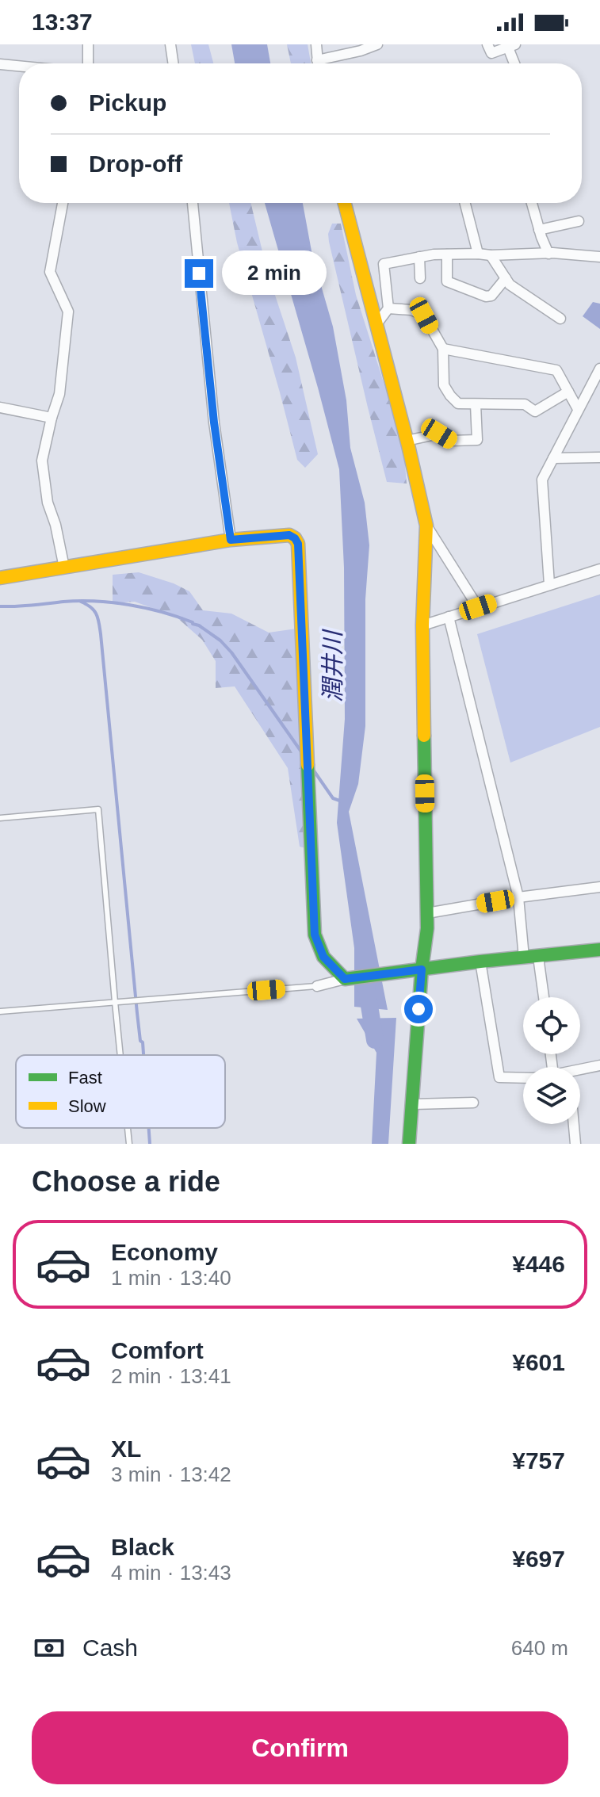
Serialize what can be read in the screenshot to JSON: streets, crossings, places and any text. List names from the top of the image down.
{
  "water": ["潤井川"],
  "legend": ["Fast", "Slow"],
  "page": {
    "status": "13:37",
    "banner": ["Pickup", "Drop-off"],
    "bubble": "2 min",
    "heading": "Choose a ride",
    "list": [
      {
        "name": "Economy",
        "note": "1 min · 13:40",
        "value": "¥446"
      },
      {
        "name": "Comfort",
        "note": "2 min · 13:41",
        "value": "¥601"
      },
      {
        "name": "XL",
        "note": "3 min · 13:42",
        "value": "¥757"
      },
      {
        "name": "Black",
        "note": "4 min · 13:43",
        "value": "¥697"
      }
    ],
    "pay": ["Cash", "640 m"],
    "buttons": "Confirm"
  }
}
